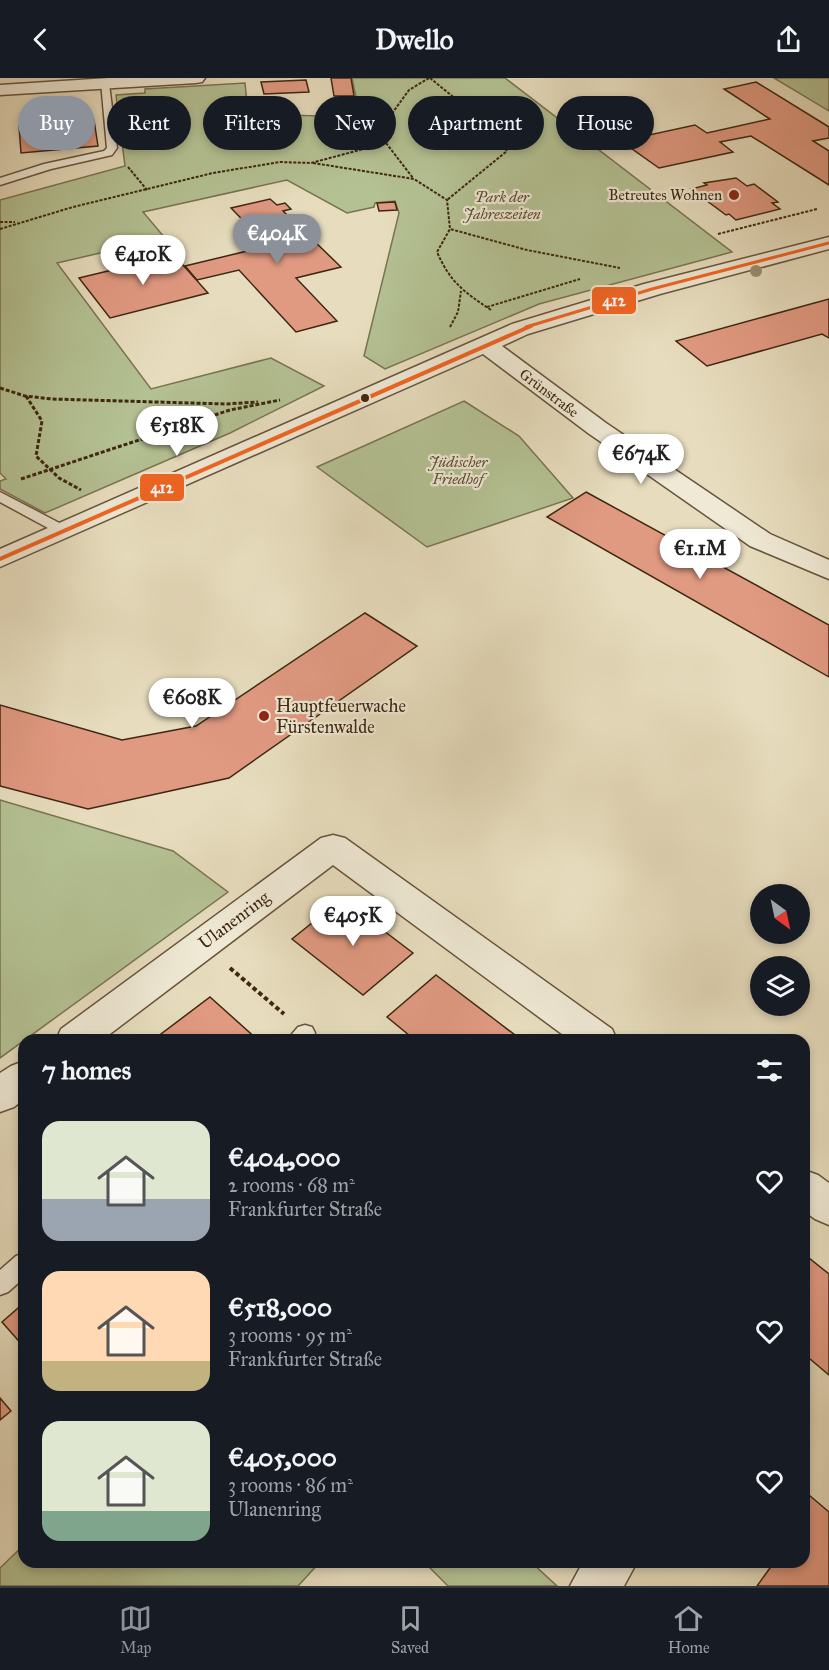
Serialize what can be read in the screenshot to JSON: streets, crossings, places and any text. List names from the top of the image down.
{
  "streets": {
    "street": ["Grünstraße", "Ulanenring"]
  },
  "parks": ["Park der Jahreszeiten", "Jüdischer Friedhof"],
  "places": ["Betreutes Wohnen", "Hauptfeuerwache Fürstenwalde"],
  "lines": ["transit line 412"],
  "north": "bottom right",
  "page": {
    "header": "Dwello",
    "chip": [
      "Buy",
      "Rent",
      "Filters",
      "New",
      "Apartment",
      "House"
    ],
    "price": [
      "€404K",
      "€410K",
      "€518K",
      "€674K",
      "€1.1M",
      "€608K",
      "€405K"
    ],
    "heading": "7 homes",
    "list": [
      {
        "name": "€404,000",
        "note": "2 rooms · 68 m² · Frankfurter Straße"
      },
      {
        "name": "€518,000",
        "note": "3 rooms · 95 m² · Frankfurter Straße"
      },
      {
        "name": "€405,000",
        "note": "3 rooms · 86 m² · Ulanenring"
      }
    ],
    "tabs": ["Map", "Saved", "Home"]
  }
}
